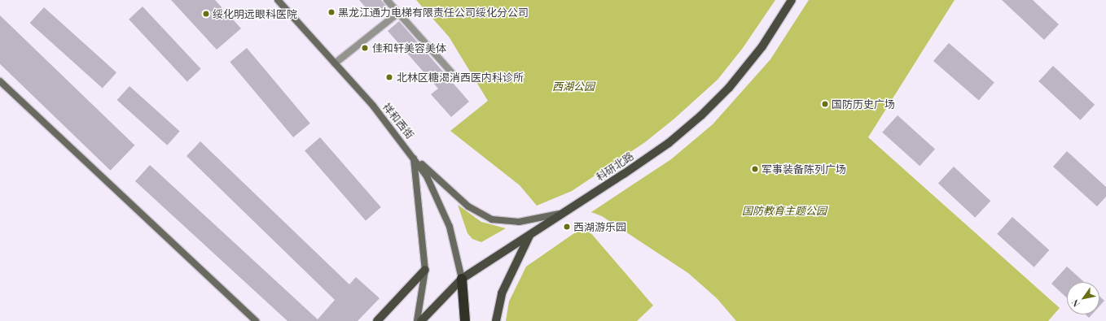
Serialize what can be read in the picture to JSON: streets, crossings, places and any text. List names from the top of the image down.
{
  "streets": {
    "main road": ["祥和西街", "科研北路"]
  },
  "crossings": [
    ["祥和西街", "科研北路"]
  ],
  "parks": ["西湖公园", "国防教育主题公园"],
  "places": [
    "黑龙江通力电梯有限责任公司绥化分公司",
    "绥化明远眼科医院",
    "佳和轩美容美体",
    "北林区糖渴消西医内科诊所",
    "国防历史广场",
    "军事装备陈列广场",
    "西湖游乐园"
  ],
  "north": "bottom left"
}
